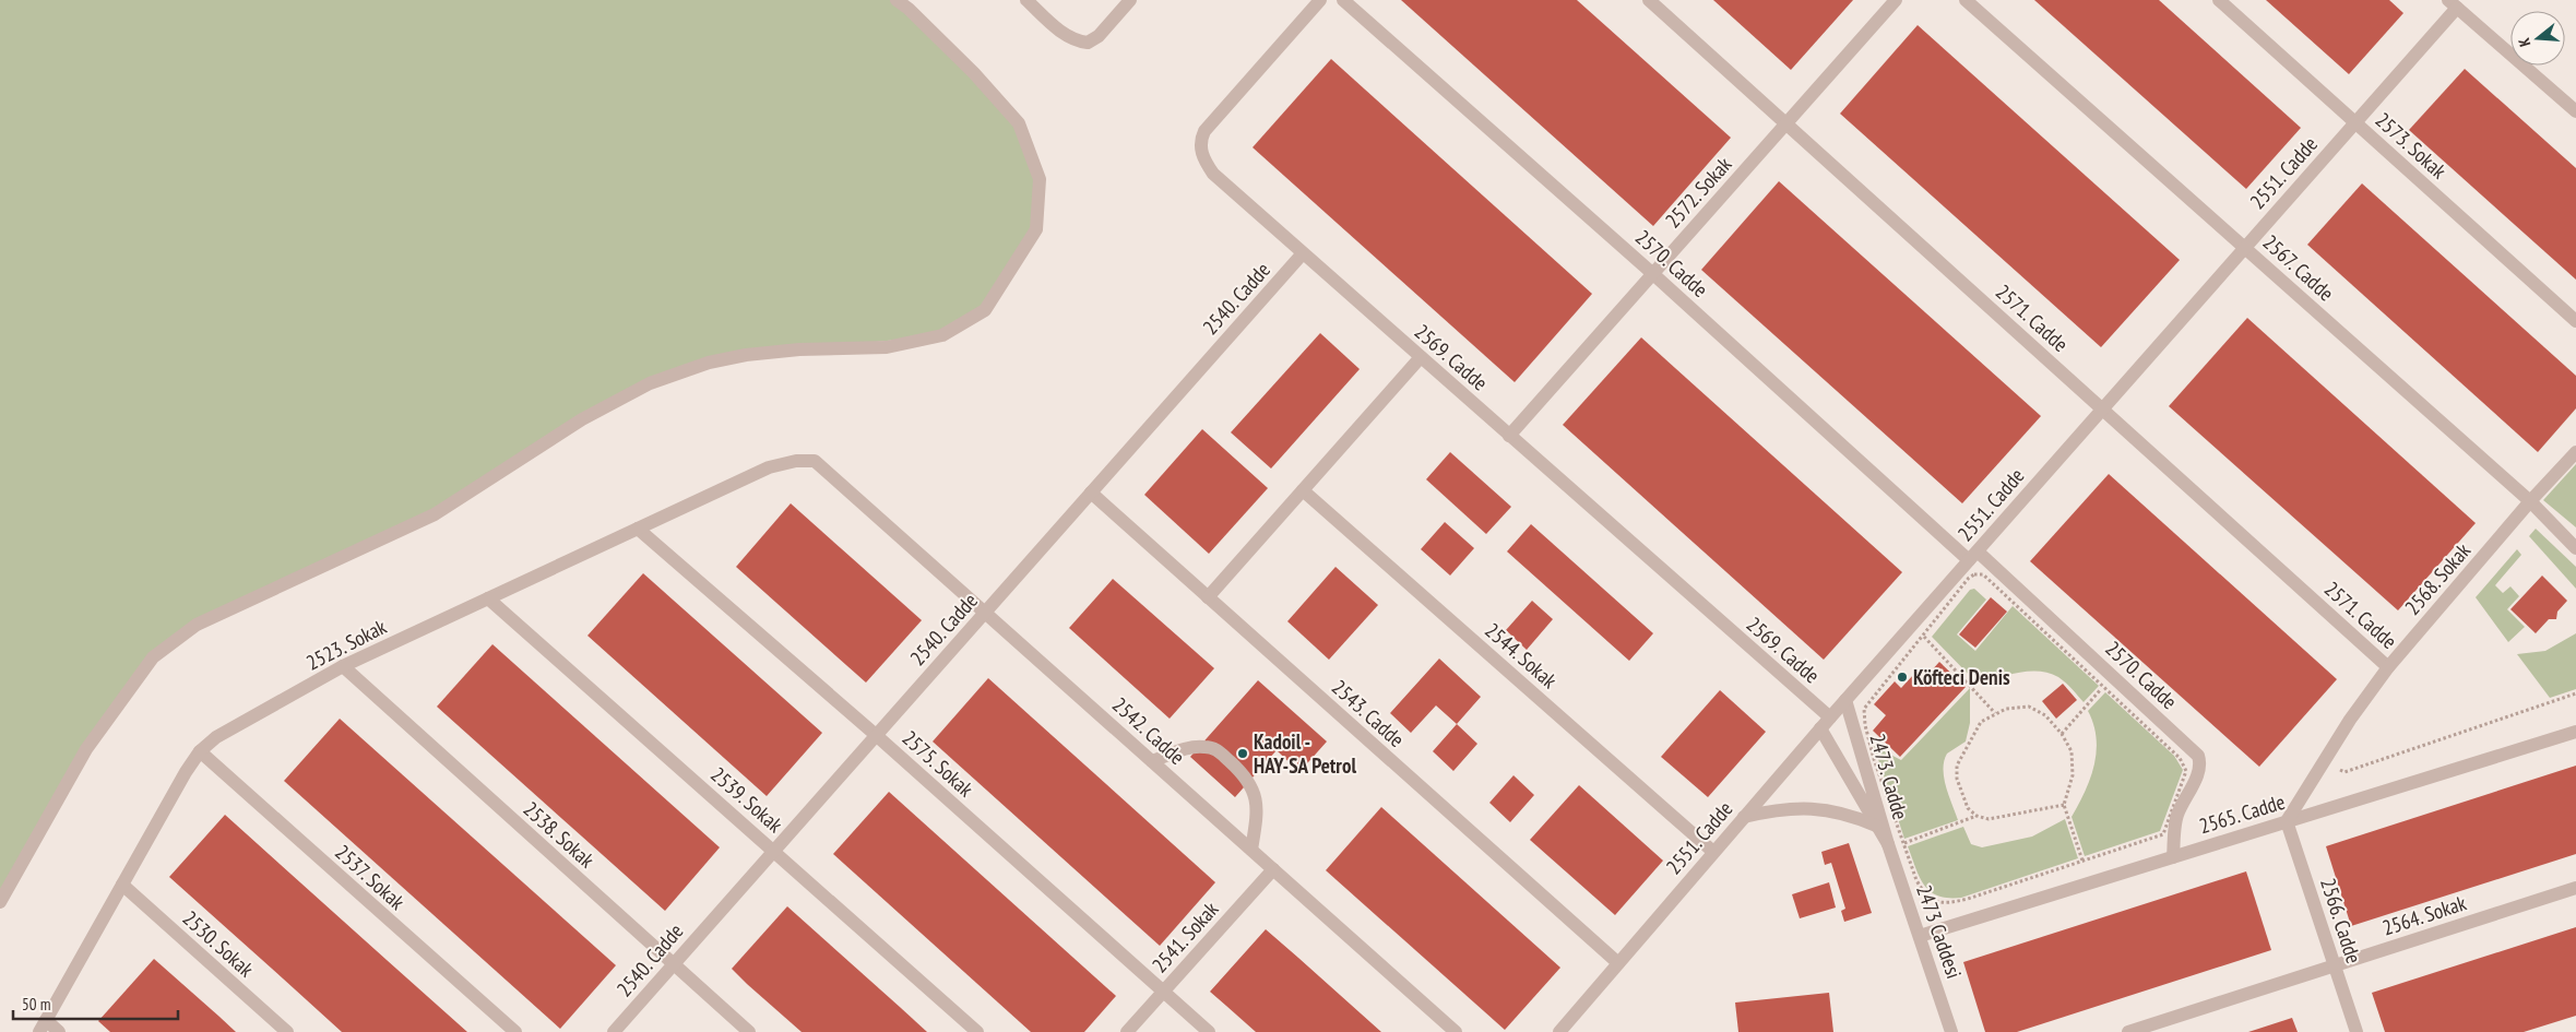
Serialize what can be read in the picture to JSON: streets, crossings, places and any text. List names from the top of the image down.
{
  "streets": {
    "street": [
      "2573. Sokak",
      "2551. Cadde",
      "2572. Sokak",
      "2570. Cadde",
      "2567. Cadde",
      "2540. Cadde",
      "2571. Cadde",
      "2569. Cadde",
      "2568. Sokak",
      "2523. Sokak",
      "2544. Sokak",
      "2543. Cadde",
      "2542. Cadde",
      "2575. Sokak",
      "2473. Cadde",
      "2539. Sokak",
      "2565. Cadde",
      "2538. Sokak",
      "2537. Sokak",
      "2564. Sokak",
      "2566. Cadde",
      "2473 Caddesi",
      "2541. Sokak",
      "2530. Sokak"
    ]
  },
  "crossings": [
    ["2573. Sokak", "2551. Cadde"],
    ["2551. Cadde", "2570. Cadde"],
    ["2551. Cadde", "2567. Cadde"],
    ["2551. Cadde", "2571. Cadde"],
    ["2551. Cadde", "2569. Cadde"],
    ["2551. Cadde", "2544. Sokak"],
    ["2551. Cadde", "2543. Cadde"],
    ["2551. Cadde", "2473. Cadde"],
    ["2572. Sokak", "2570. Cadde"],
    ["2572. Sokak", "2571. Cadde"],
    ["2572. Sokak", "2569. Cadde"],
    ["2570. Cadde", "2565. Cadde"],
    ["2567. Cadde", "2568. Sokak"],
    ["2540. Cadde", "2569. Cadde"],
    ["2540. Cadde", "2543. Cadde"],
    ["2540. Cadde", "2542. Cadde"],
    ["2540. Cadde", "2575. Sokak"],
    ["2540. Cadde", "2539. Sokak"],
    ["2540. Cadde", "2538. Sokak"],
    ["2571. Cadde", "2568. Sokak"],
    ["2568. Sokak", "2565. Cadde"],
    ["2568. Sokak", "2566. Cadde"],
    ["2523. Sokak", "2542. Cadde"],
    ["2523. Sokak", "2575. Sokak"],
    ["2523. Sokak", "2539. Sokak"],
    ["2523. Sokak", "2538. Sokak"],
    ["2523. Sokak", "2537. Sokak"],
    ["2523. Sokak", "2530. Sokak"],
    ["2542. Cadde", "2541. Sokak"],
    ["2575. Sokak", "2541. Sokak"],
    ["2473. Cadde", "2473 Caddesi"],
    ["2565. Cadde", "2566. Cadde"],
    ["2565. Cadde", "2473 Caddesi"],
    ["2564. Sokak", "2566. Cadde"]
  ],
  "places": ["Köfteci Denis", "Kadoil - HAY-SA Petrol"],
  "scale_bar": "50 m",
  "north": "left"
}
